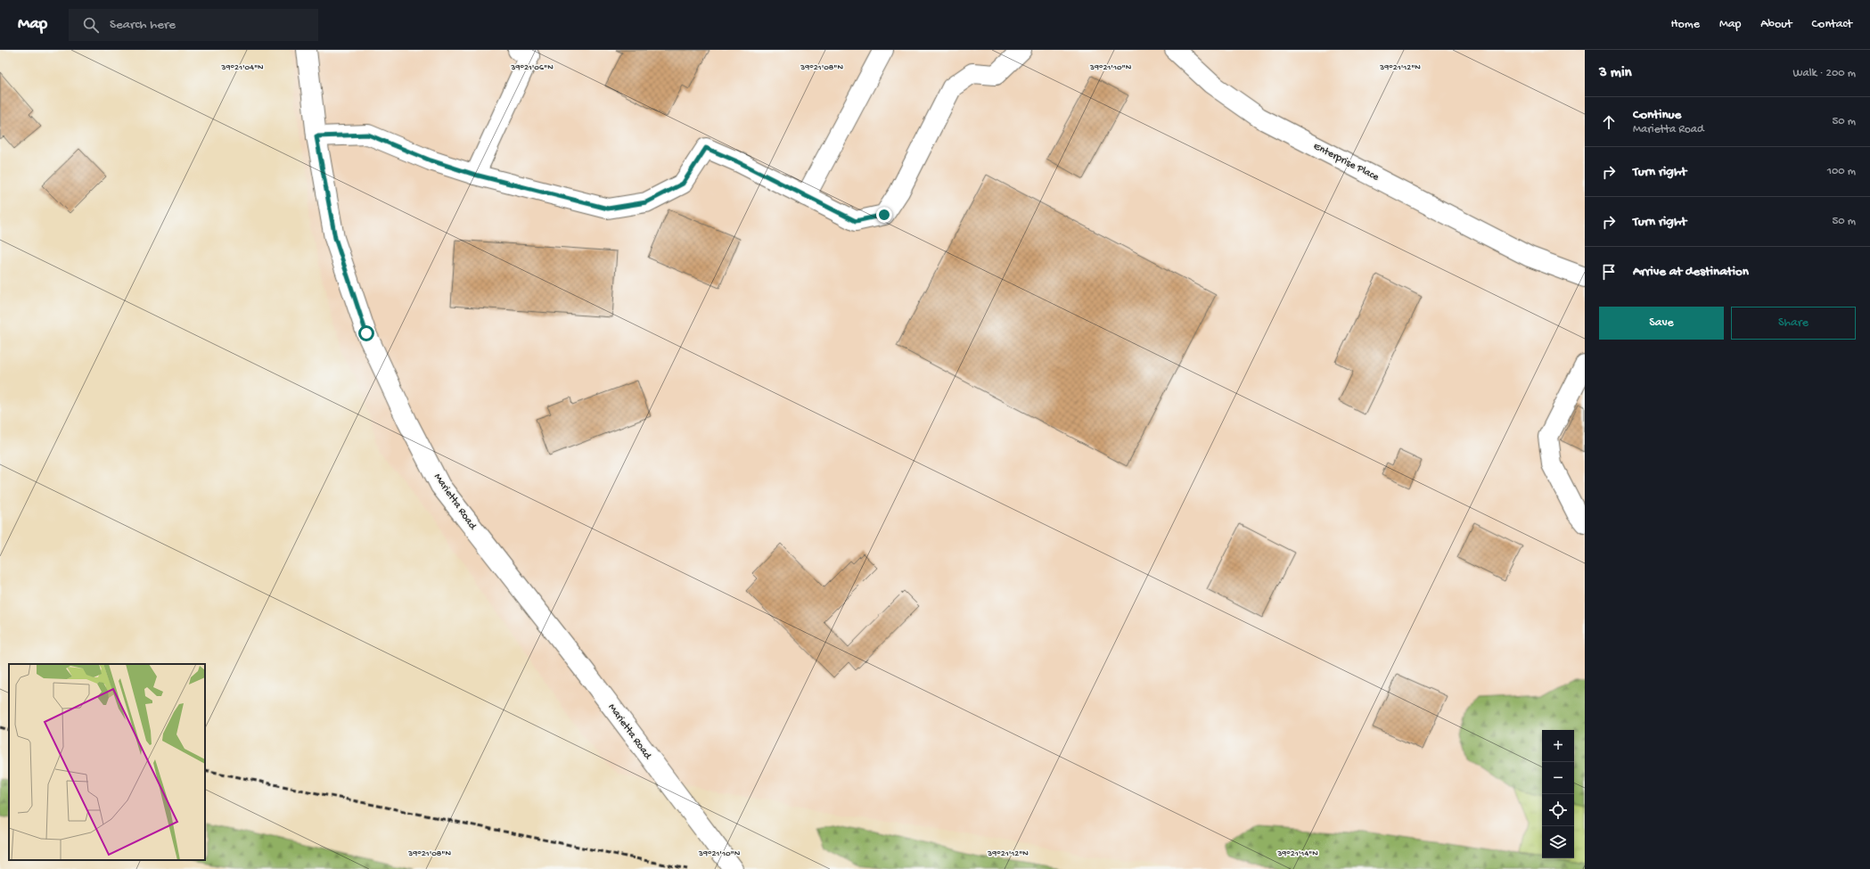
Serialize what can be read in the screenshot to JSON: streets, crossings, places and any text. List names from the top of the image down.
{
  "streets": {
    "street": ["Enterprise Place", "Marietta Road"]
  },
  "page": {
    "header": "Map",
    "search": "Search here",
    "nav": [
      "Home",
      "Map",
      "About",
      "Contact"
    ],
    "heading": ["3 min", "Walk · 200 m"],
    "list": [
      ["Continue", "Marietta Road", "50 m"],
      ["Turn right", "100 m"],
      ["Turn right", "50 m"],
      "Arrive at destination"
    ],
    "buttons": ["Save", "Share"],
    "map_buttons": ["+", "−"]
  },
  "coordinates": [
    "39°21'04\"N",
    "39°21'06\"N",
    "39°21'08\"N",
    "39°21'10\"N",
    "39°21'12\"N",
    "39°21'14\"N"
  ]
}
